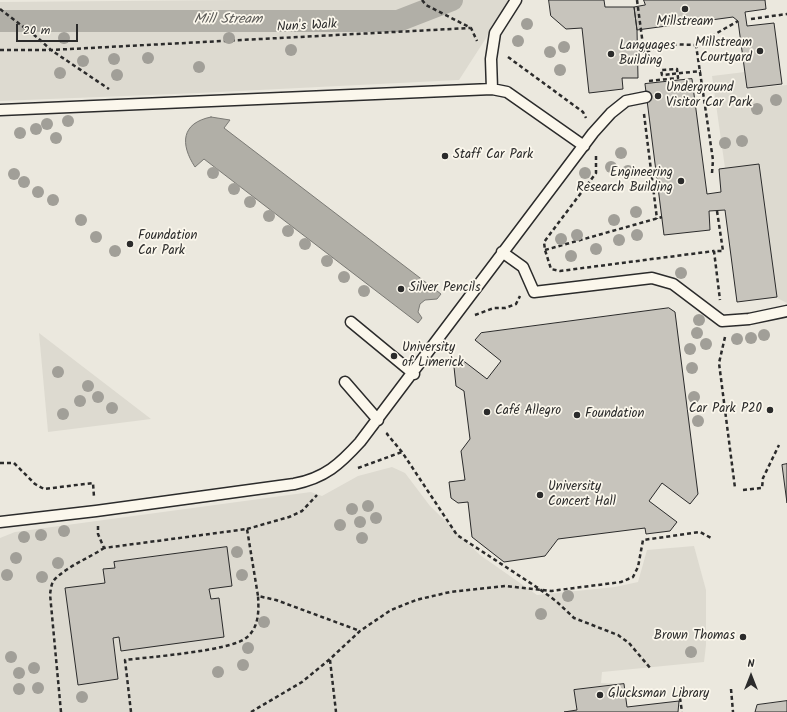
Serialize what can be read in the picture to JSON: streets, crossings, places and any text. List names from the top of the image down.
{
  "streets": {
    "path": ["Nun's Walk"]
  },
  "water": ["Mill Stream"],
  "places": [
    "Millstream",
    "Millstream Courtyard",
    "Languages Building",
    "Underground Visitor Car Park",
    "Staff Car Park",
    "Engineering Research Building",
    "Foundation Car Park",
    "Silver Pencils",
    "University of Limerick",
    "Car Park P20",
    "Café Allegro",
    "Foundation",
    "University Concert Hall",
    "Brown Thomas",
    "Glucksman Library"
  ],
  "scale_bar": "20 m",
  "north": "top"
}
